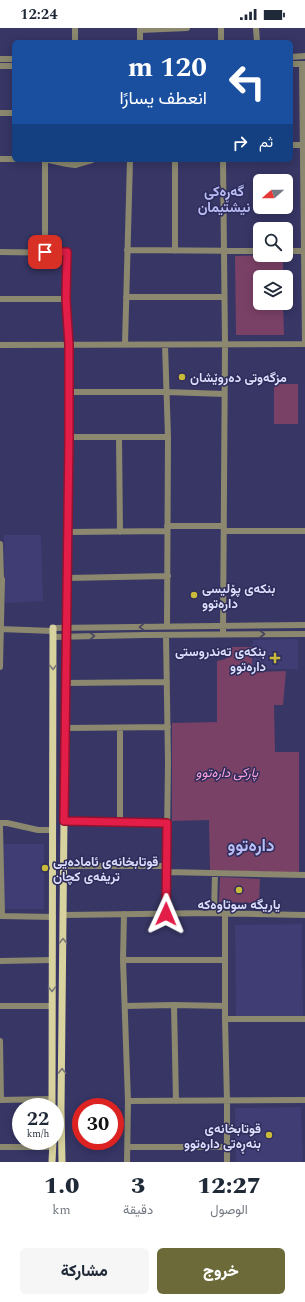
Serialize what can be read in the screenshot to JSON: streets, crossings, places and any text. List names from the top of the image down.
{
  "districts": ["گەڕەکی نیشتیمان", "دارەتوو"],
  "parks": ["پارکی دارەتوو"],
  "places": {
    "other": [
      "مزگەوتی دەروێشان",
      "بنکەی پۆلیسی دارەتوو",
      "قوتابخانەی ئامادەیی تریفەی کچان",
      "یاریگە سوتاوەکە",
      "قوتابخانەی بنەڕەتی دارەتوو"
    ],
    "health": ["بنکەی تەندروستی دارەتوو"]
  },
  "north": "left",
  "page": {
    "status": "12:24",
    "turn": ["120 m", "انعطف يسارًا"],
    "then": "ثم",
    "speed": "22 km/h",
    "limit": "30",
    "eta": [
      "12:27",
      "الوصول",
      "3",
      "دقيقة",
      "1.0",
      "km"
    ],
    "buttons": ["خروج", "مشاركة"]
  }
}
